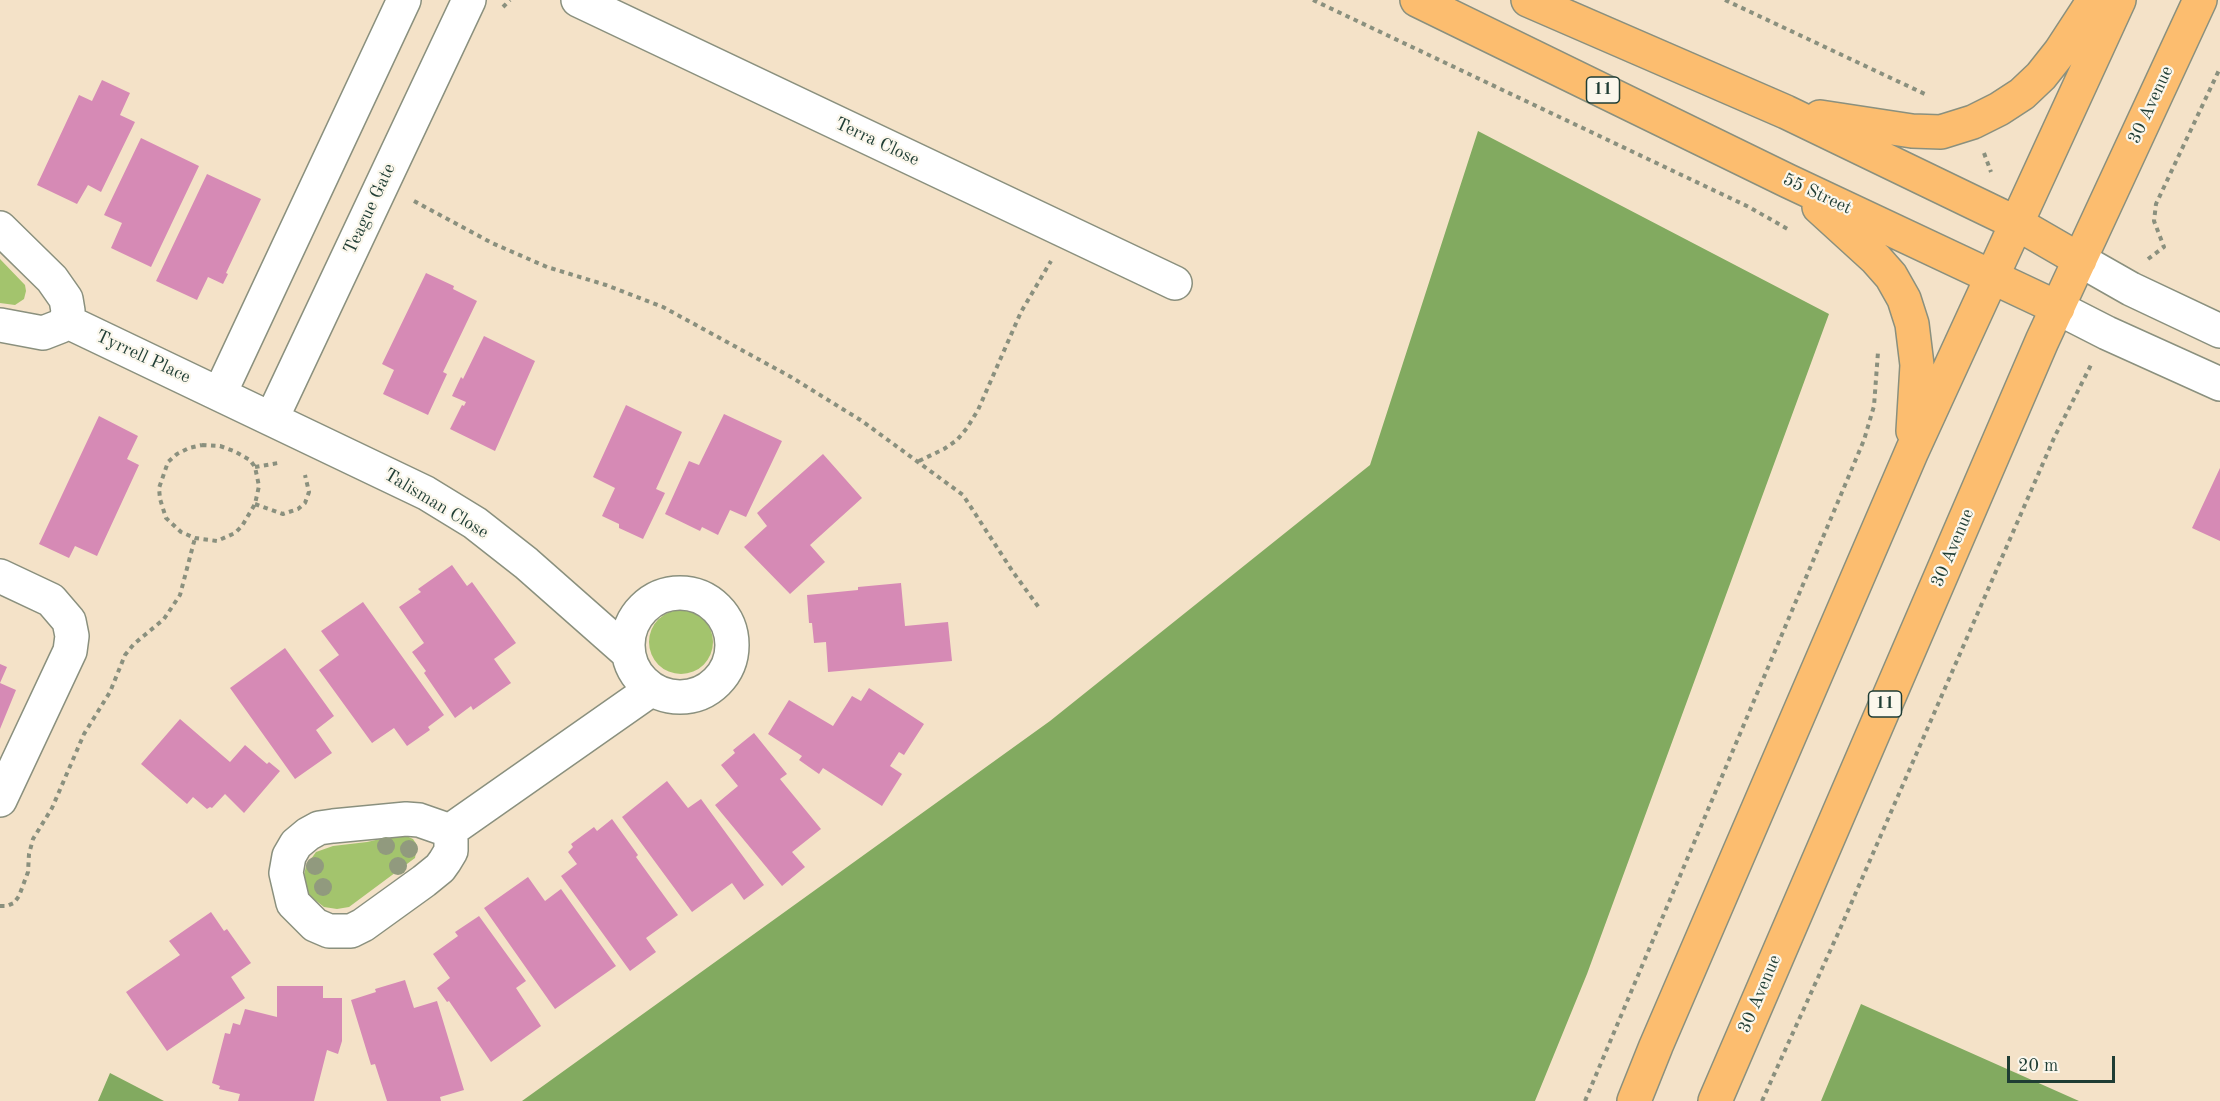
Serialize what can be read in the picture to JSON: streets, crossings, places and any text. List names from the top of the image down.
{
  "streets": {
    "main road": ["11", "30 Avenue", "55 Street"],
    "street": [
      "Terra Close",
      "Teague Gate",
      "Tyrrell Place",
      "Talisman Close"
    ]
  },
  "crossings": [
    ["30 Avenue", "55 Street"],
    ["Teague Gate", "Talisman Close"],
    ["Tyrrell Place", "Talisman Close"]
  ],
  "scale_bar": "20 m"
}
